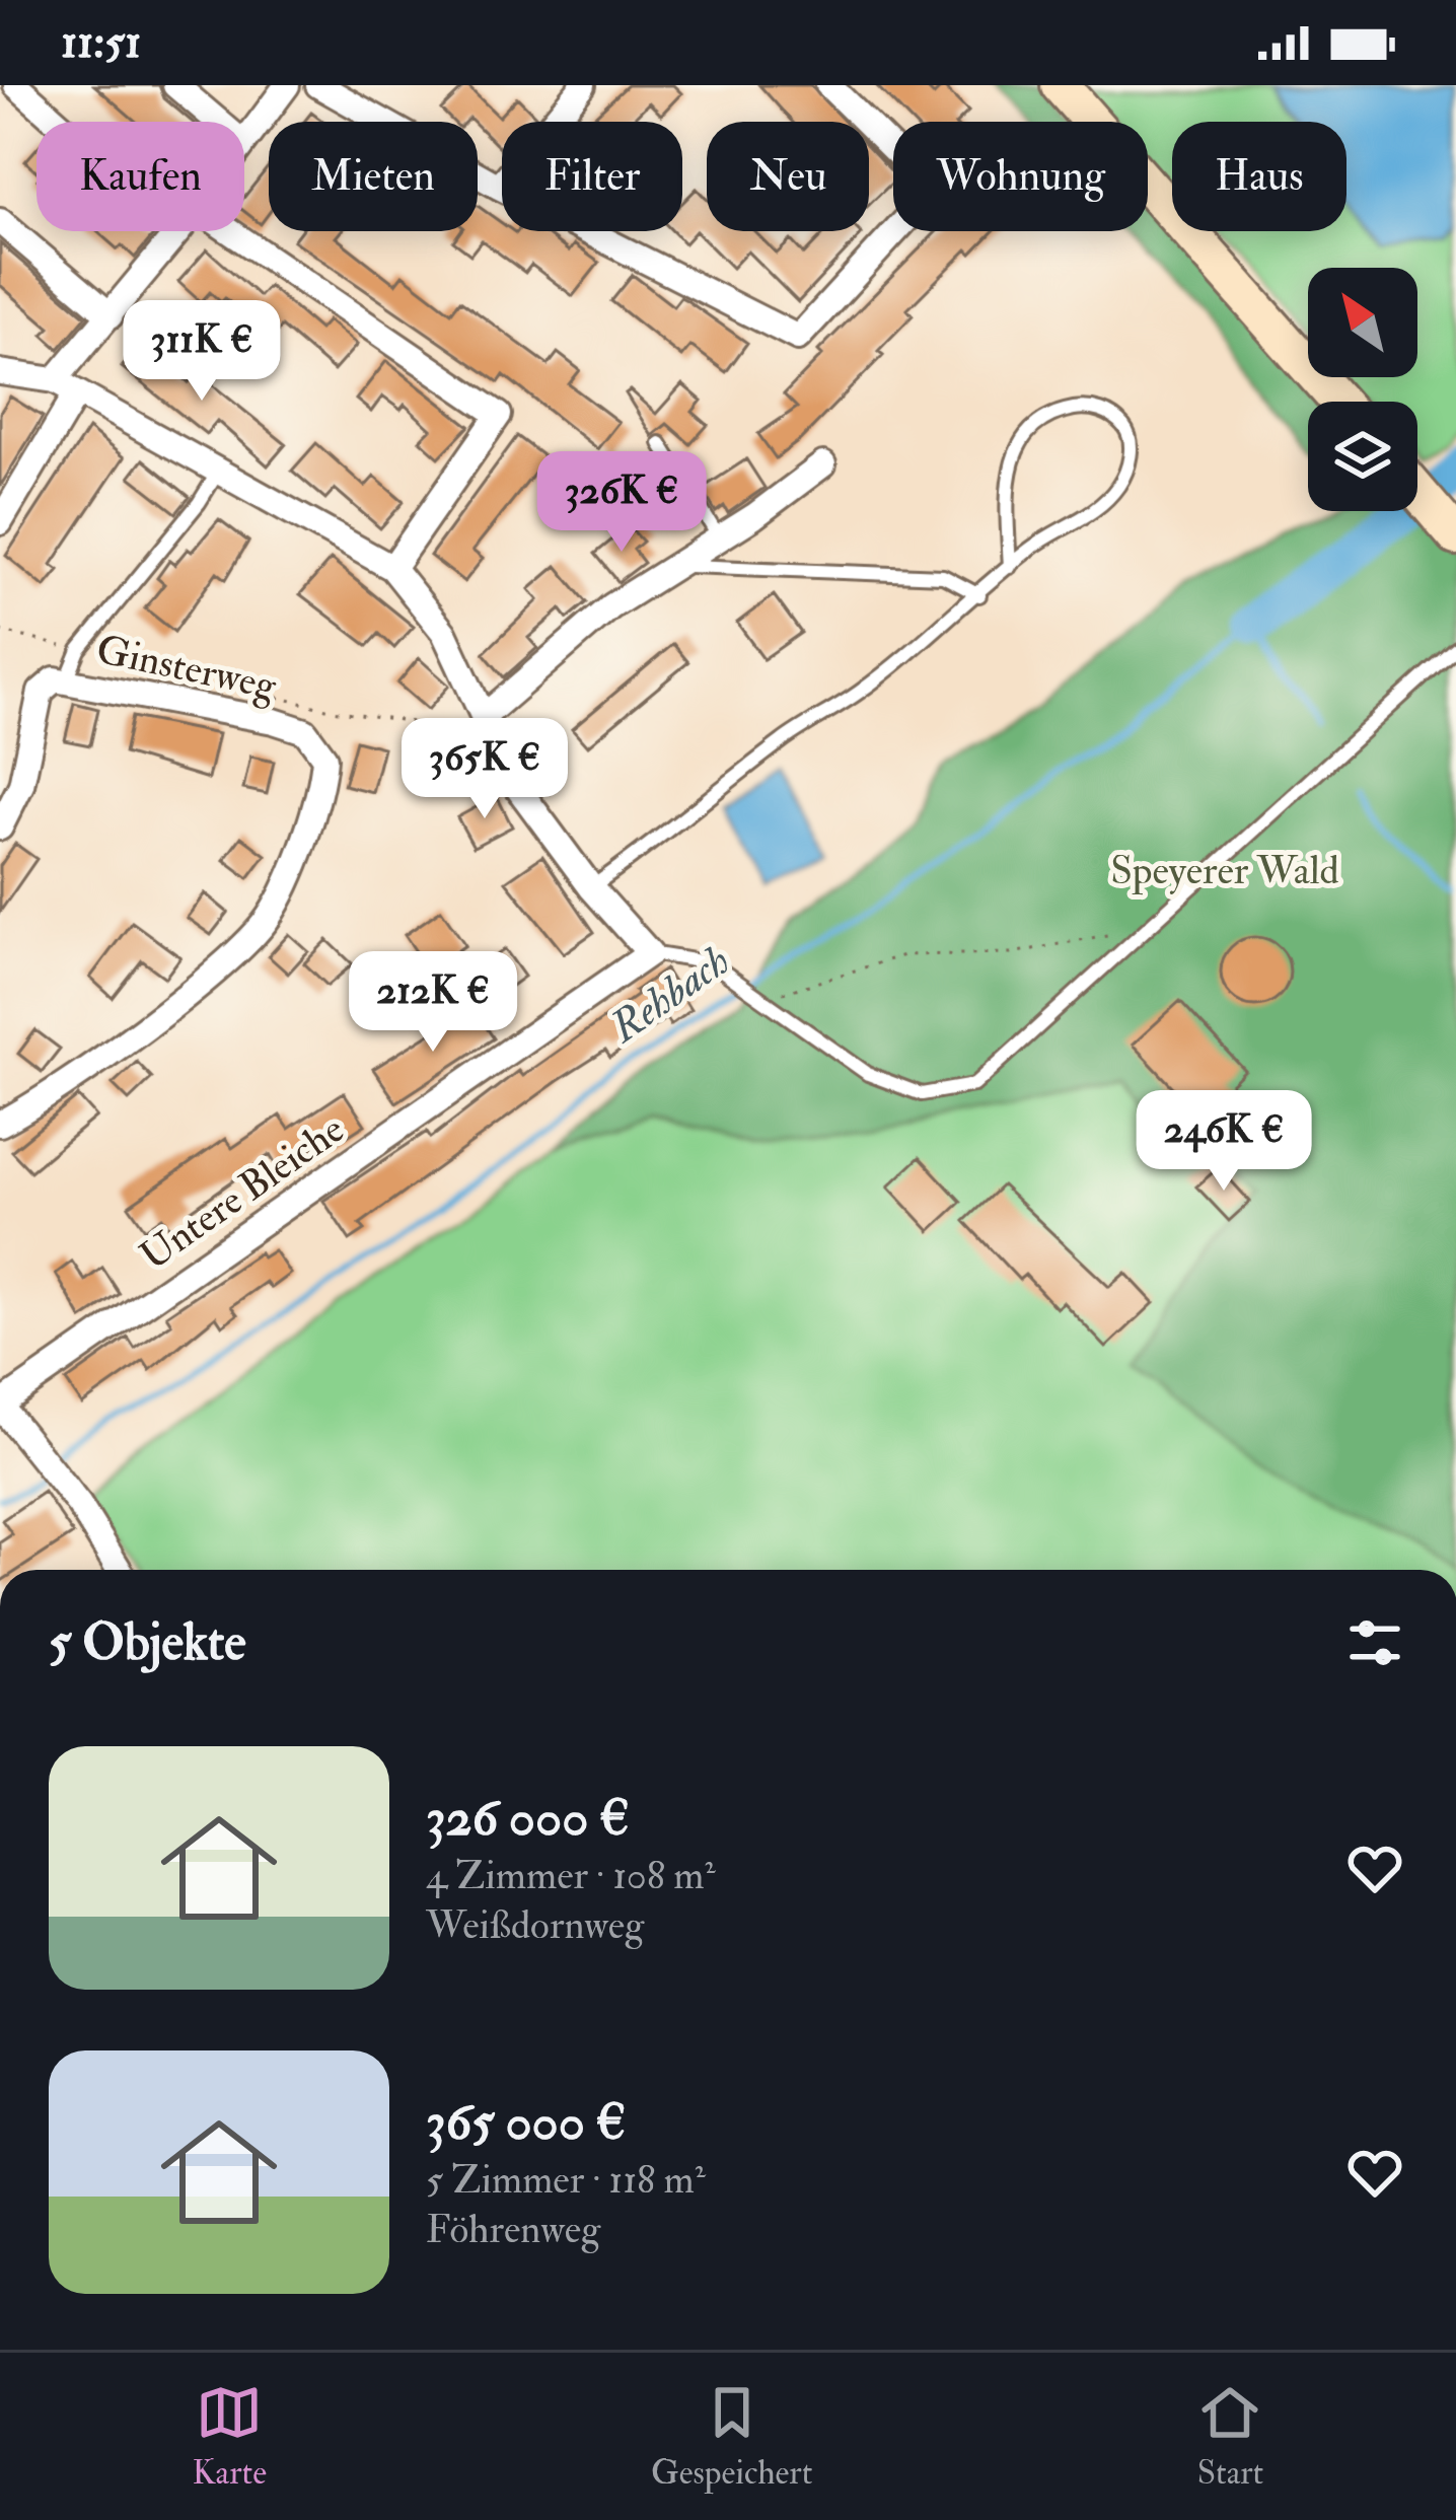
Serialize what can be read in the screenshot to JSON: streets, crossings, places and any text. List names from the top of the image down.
{
  "streets": {
    "street": ["Ginsterweg", "Untere Bleiche"]
  },
  "water": ["Rehbach"],
  "parks": ["Speyerer Wald"],
  "north": "top left",
  "page": {
    "status": "11:51",
    "chip": [
      "Kaufen",
      "Mieten",
      "Filter",
      "Neu",
      "Wohnung",
      "Haus"
    ],
    "price": [
      "311K €",
      "326K €",
      "365K €",
      "212K €",
      "246K €"
    ],
    "heading": "5 Objekte",
    "list": [
      {
        "name": "326 000 €",
        "note": "4 Zimmer · 108 m² · Weißdornweg"
      },
      {
        "name": "365 000 €",
        "note": "5 Zimmer · 118 m² · Föhrenweg"
      }
    ],
    "tabs": ["Karte", "Gespeichert", "Start"]
  }
}
